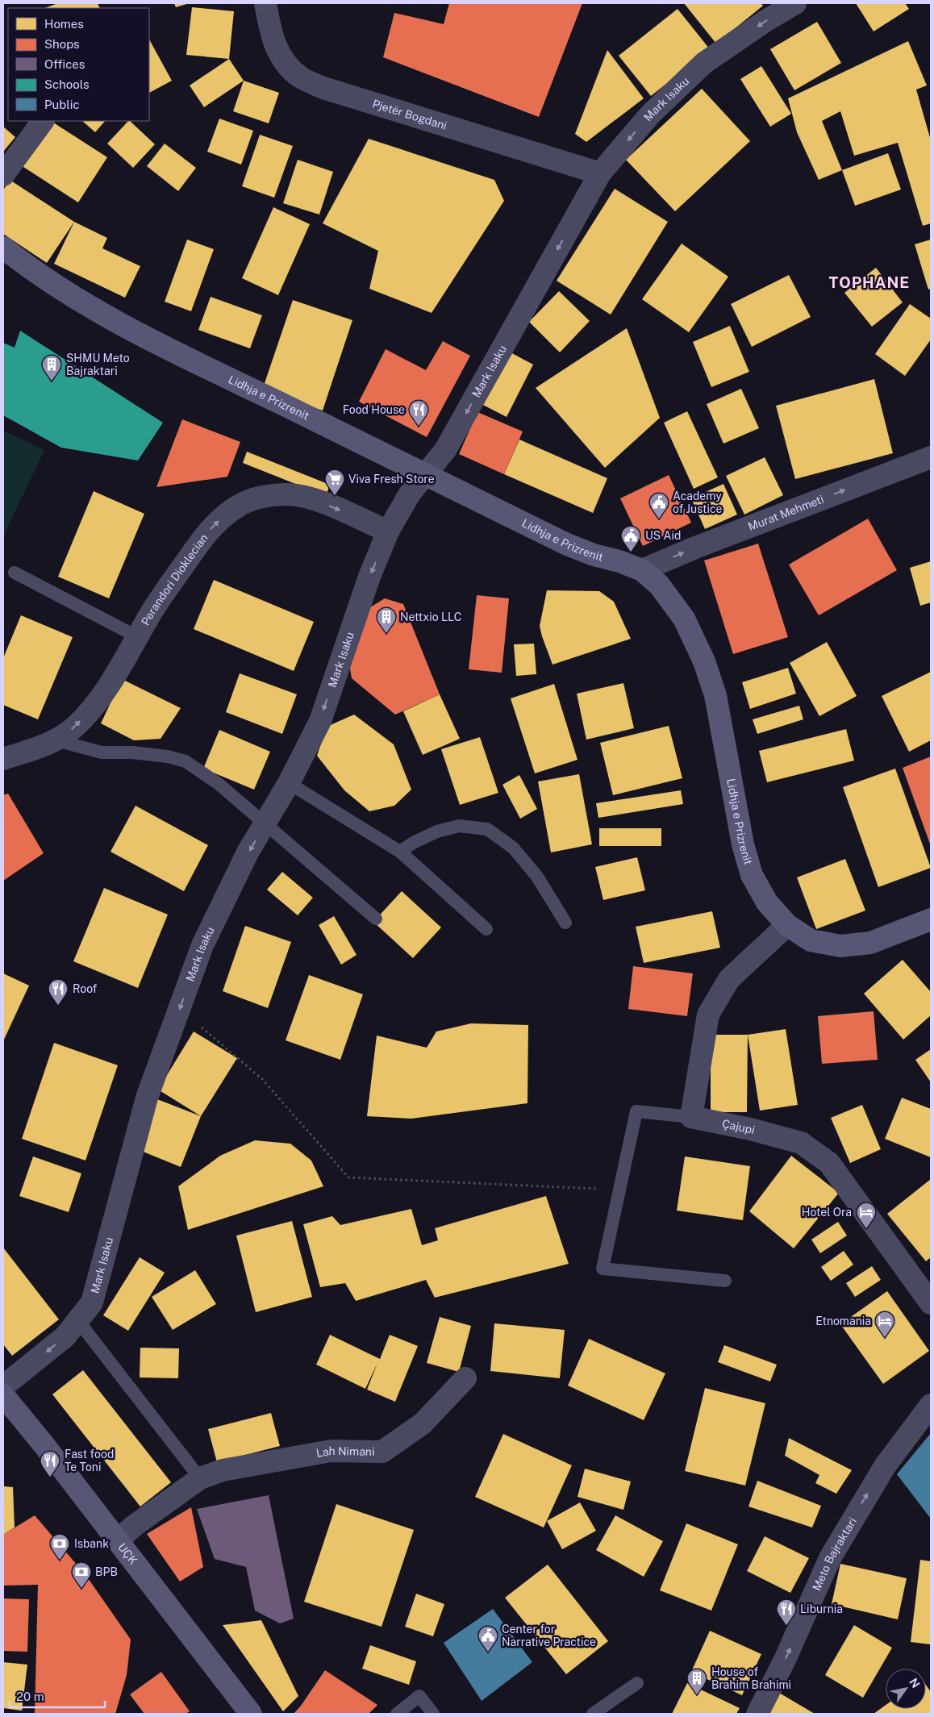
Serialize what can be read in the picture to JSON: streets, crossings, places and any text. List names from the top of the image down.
{
  "streets": {
    "street": [
      "Mark Isaku",
      "Pjetër Bogdani",
      "Lidhja e Prizrenit",
      "Murat Mehmeti",
      "Perandori Dioklecian",
      "Çajupi",
      "Lah Nimani",
      "UÇK",
      "Meto Bajraktari"
    ]
  },
  "crossings": [
    ["Mark Isaku", "Pjetër Bogdani"],
    ["Mark Isaku", "Lidhja e Prizrenit"],
    ["Mark Isaku", "Perandori Dioklecian"],
    ["Lidhja e Prizrenit", "Murat Mehmeti"],
    ["Lah Nimani", "UÇK"]
  ],
  "one_way": [
    "Mark Isaku",
    "Murat Mehmeti",
    "Perandori Dioklecian",
    "Meto Bajraktari"
  ],
  "districts": ["TOPHANE"],
  "places": {
    "building": ["SHMU Meto Bajraktari", "Nettxio LLC", "House of Brahim Brahimi"],
    "restaurant": [
      "Food House",
      "Roof",
      "Fast food Te Toni",
      "Liburnia"
    ],
    "supermarket": ["Viva Fresh Store"],
    "public building": ["Academy of Justice", "US Aid", "Center for Narrative Practice"],
    "hotel": ["Hotel Ora", "Etnomania"],
    "bank": ["Isbank", "BPB"]
  },
  "legend": [
    "Homes",
    "Shops",
    "Offices",
    "Schools",
    "Public"
  ],
  "scale_bar": "20 m",
  "north": "top right"
}
